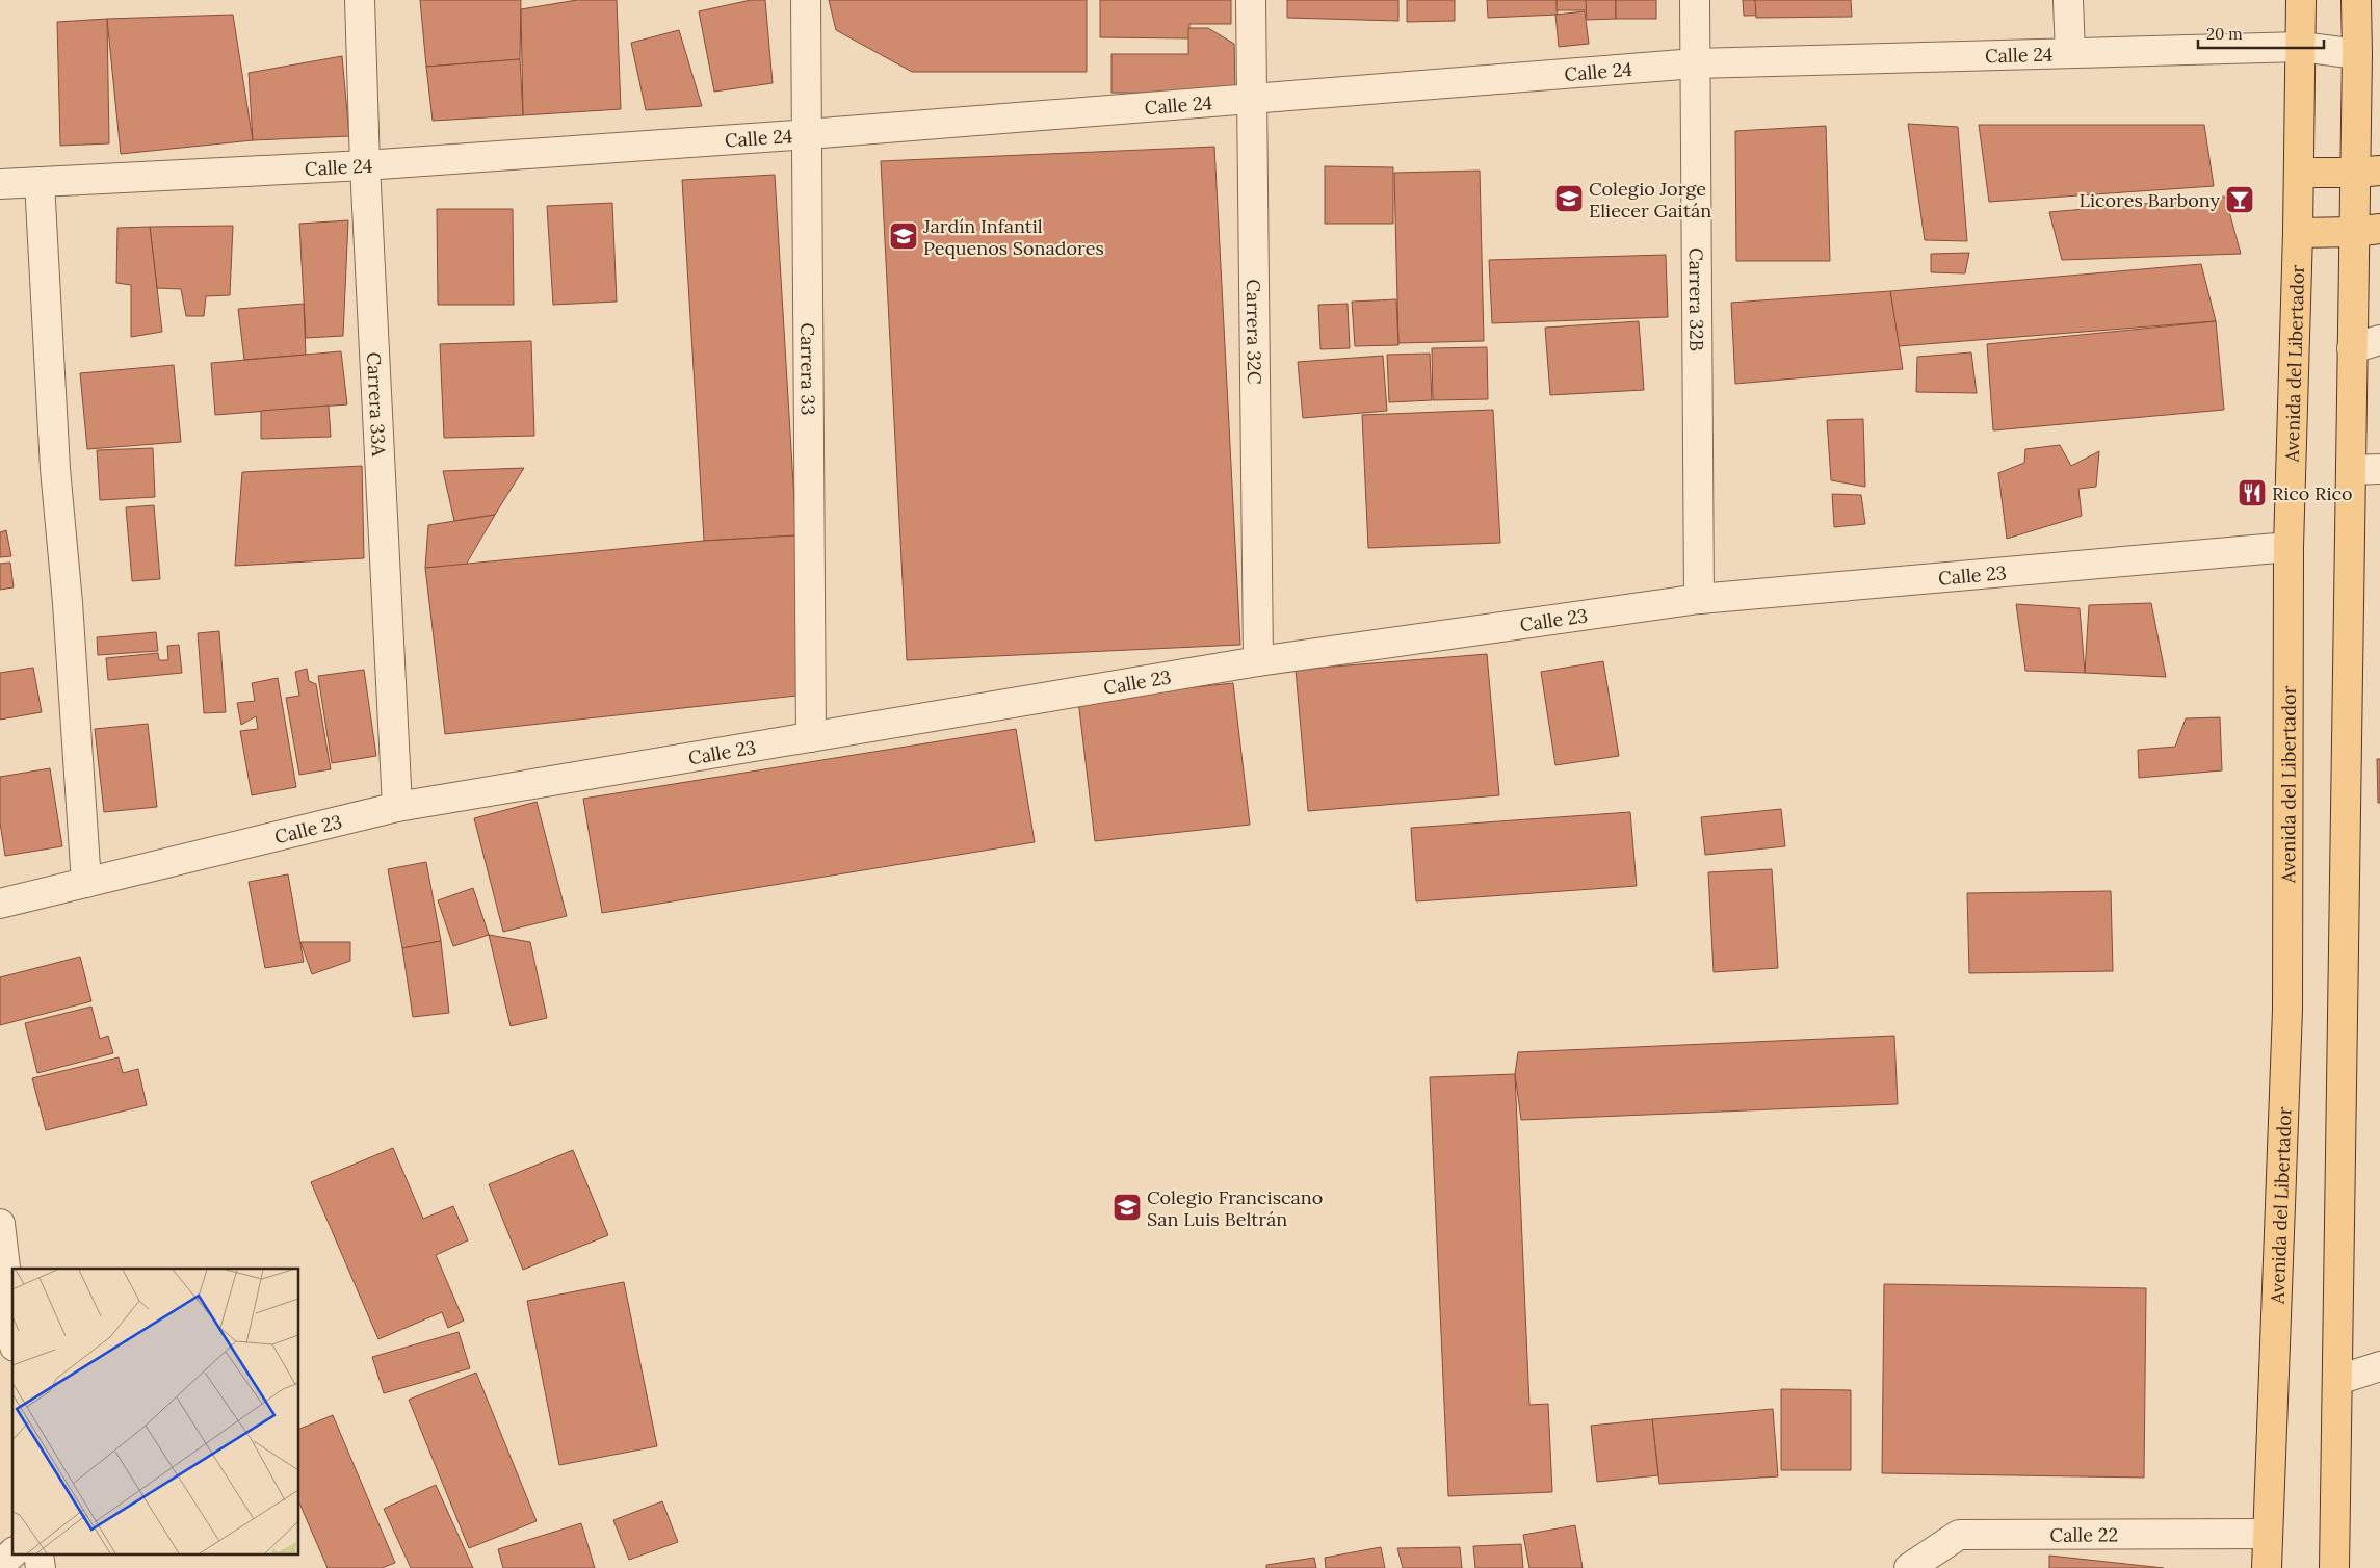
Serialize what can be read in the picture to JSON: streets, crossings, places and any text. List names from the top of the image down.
{
  "streets": {
    "main road": ["Avenida del Libertador"],
    "street": [
      "Calle 24",
      "Carrera 32B",
      "Carrera 32C",
      "Carrera 33",
      "Carrera 33A",
      "Calle 23",
      "Calle 22"
    ]
  },
  "crossings": [
    ["Calle 24", "Carrera 32B"],
    ["Calle 24", "Carrera 32C"],
    ["Calle 24", "Avenida del Libertador"],
    ["Calle 24", "Carrera 33"],
    ["Calle 24", "Carrera 33A"],
    ["Carrera 32B", "Calle 23"],
    ["Carrera 32C", "Calle 23"],
    ["Avenida del Libertador", "Calle 23"],
    ["Avenida del Libertador", "Calle 22"],
    ["Carrera 33", "Calle 23"],
    ["Carrera 33A", "Calle 23"]
  ],
  "places": {
    "school or university": ["Colegio Jorge Eliecer Gaitán", "Jardín Infantil Pequenos Sonadores", "Colegio Franciscano San Luis Beltrán"],
    "bar": ["Licores Barbony"],
    "restaurant": ["Rico Rico"]
  },
  "scale_bar": "20 m"
}
